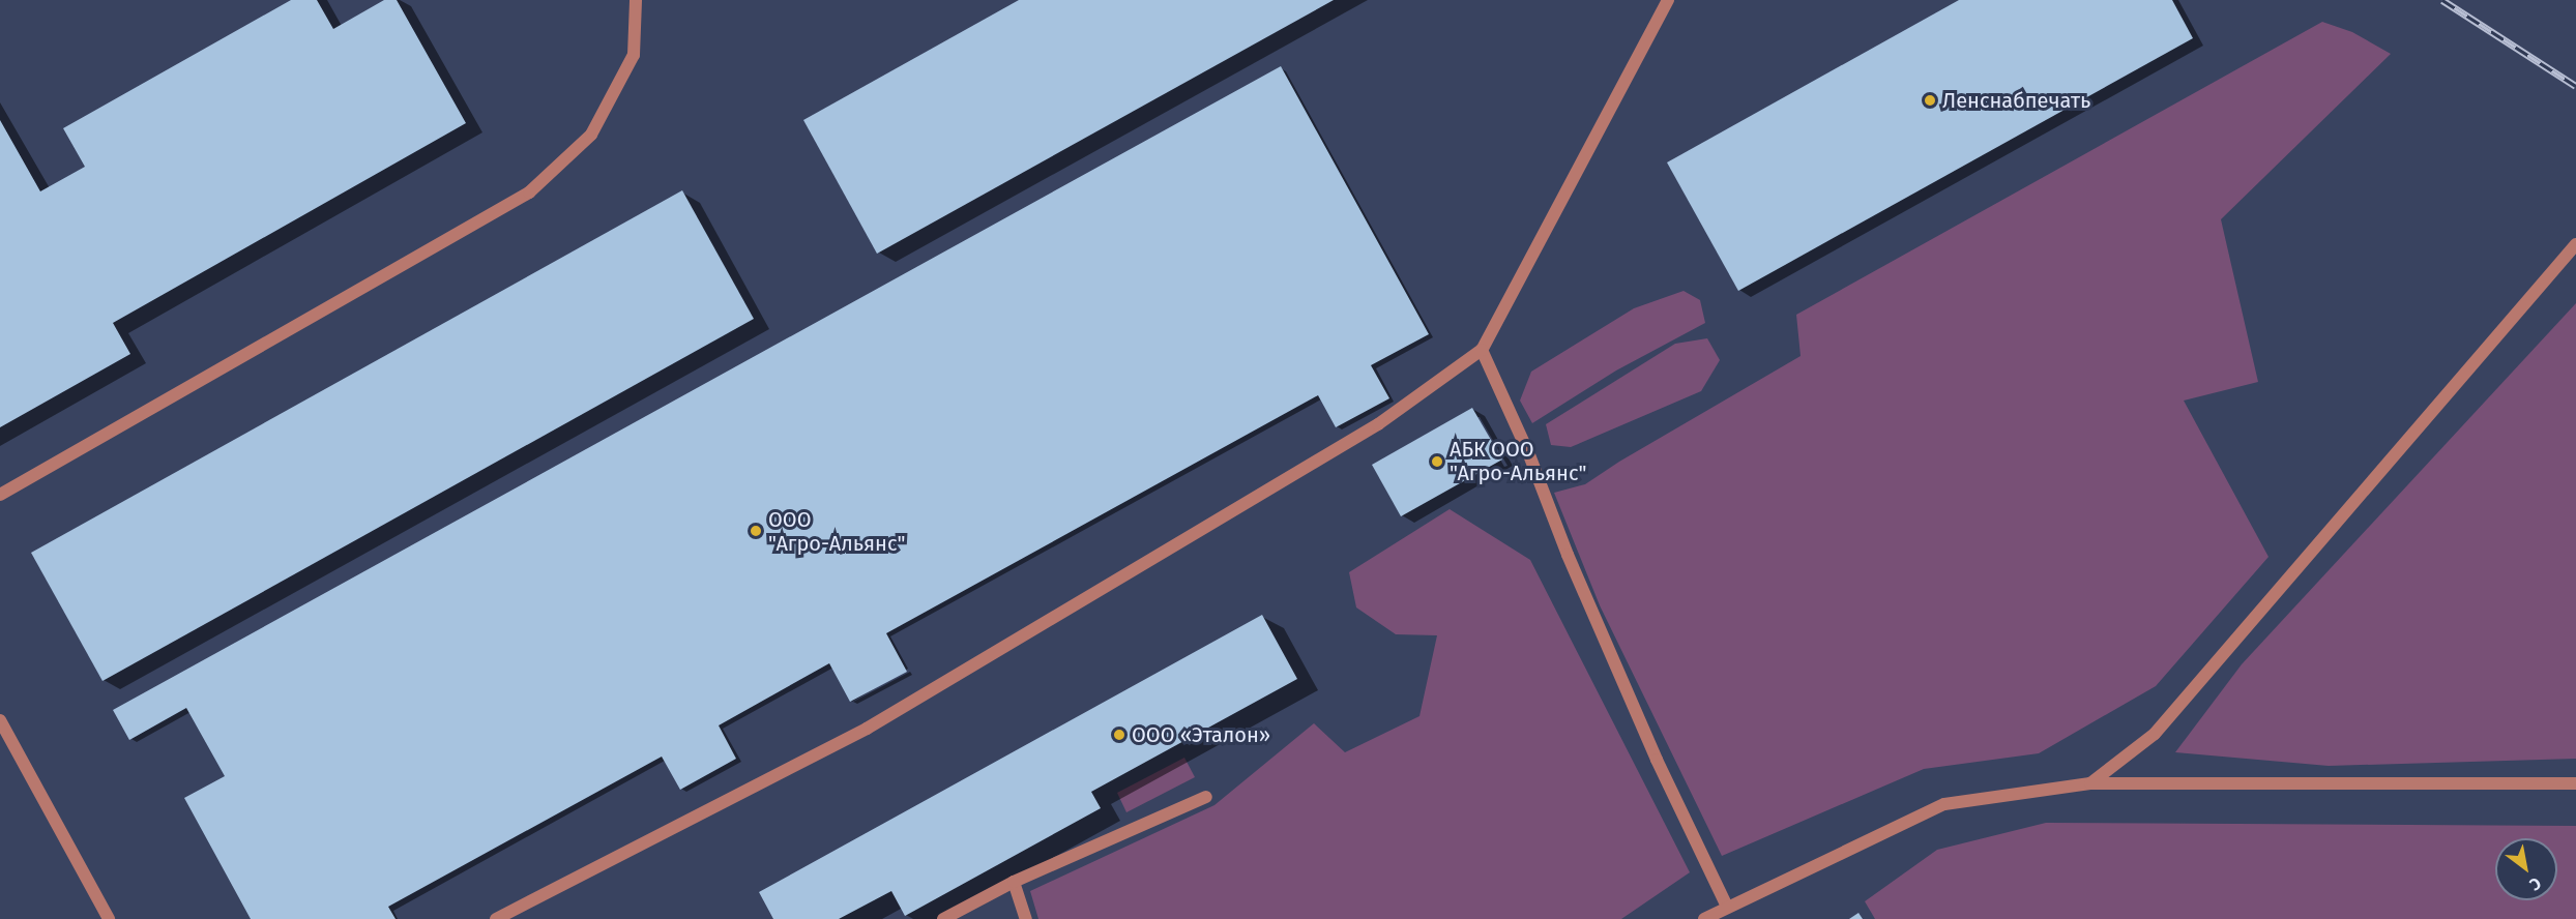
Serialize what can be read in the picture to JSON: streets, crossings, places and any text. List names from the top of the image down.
{
  "places": [
    "Ленснабпечать",
    "АБК ООО \"Агро-Альянс\"",
    "ООО \"Агро-Альянс\"",
    "ООО «Эталон»"
  ],
  "north": "bottom right"
}
